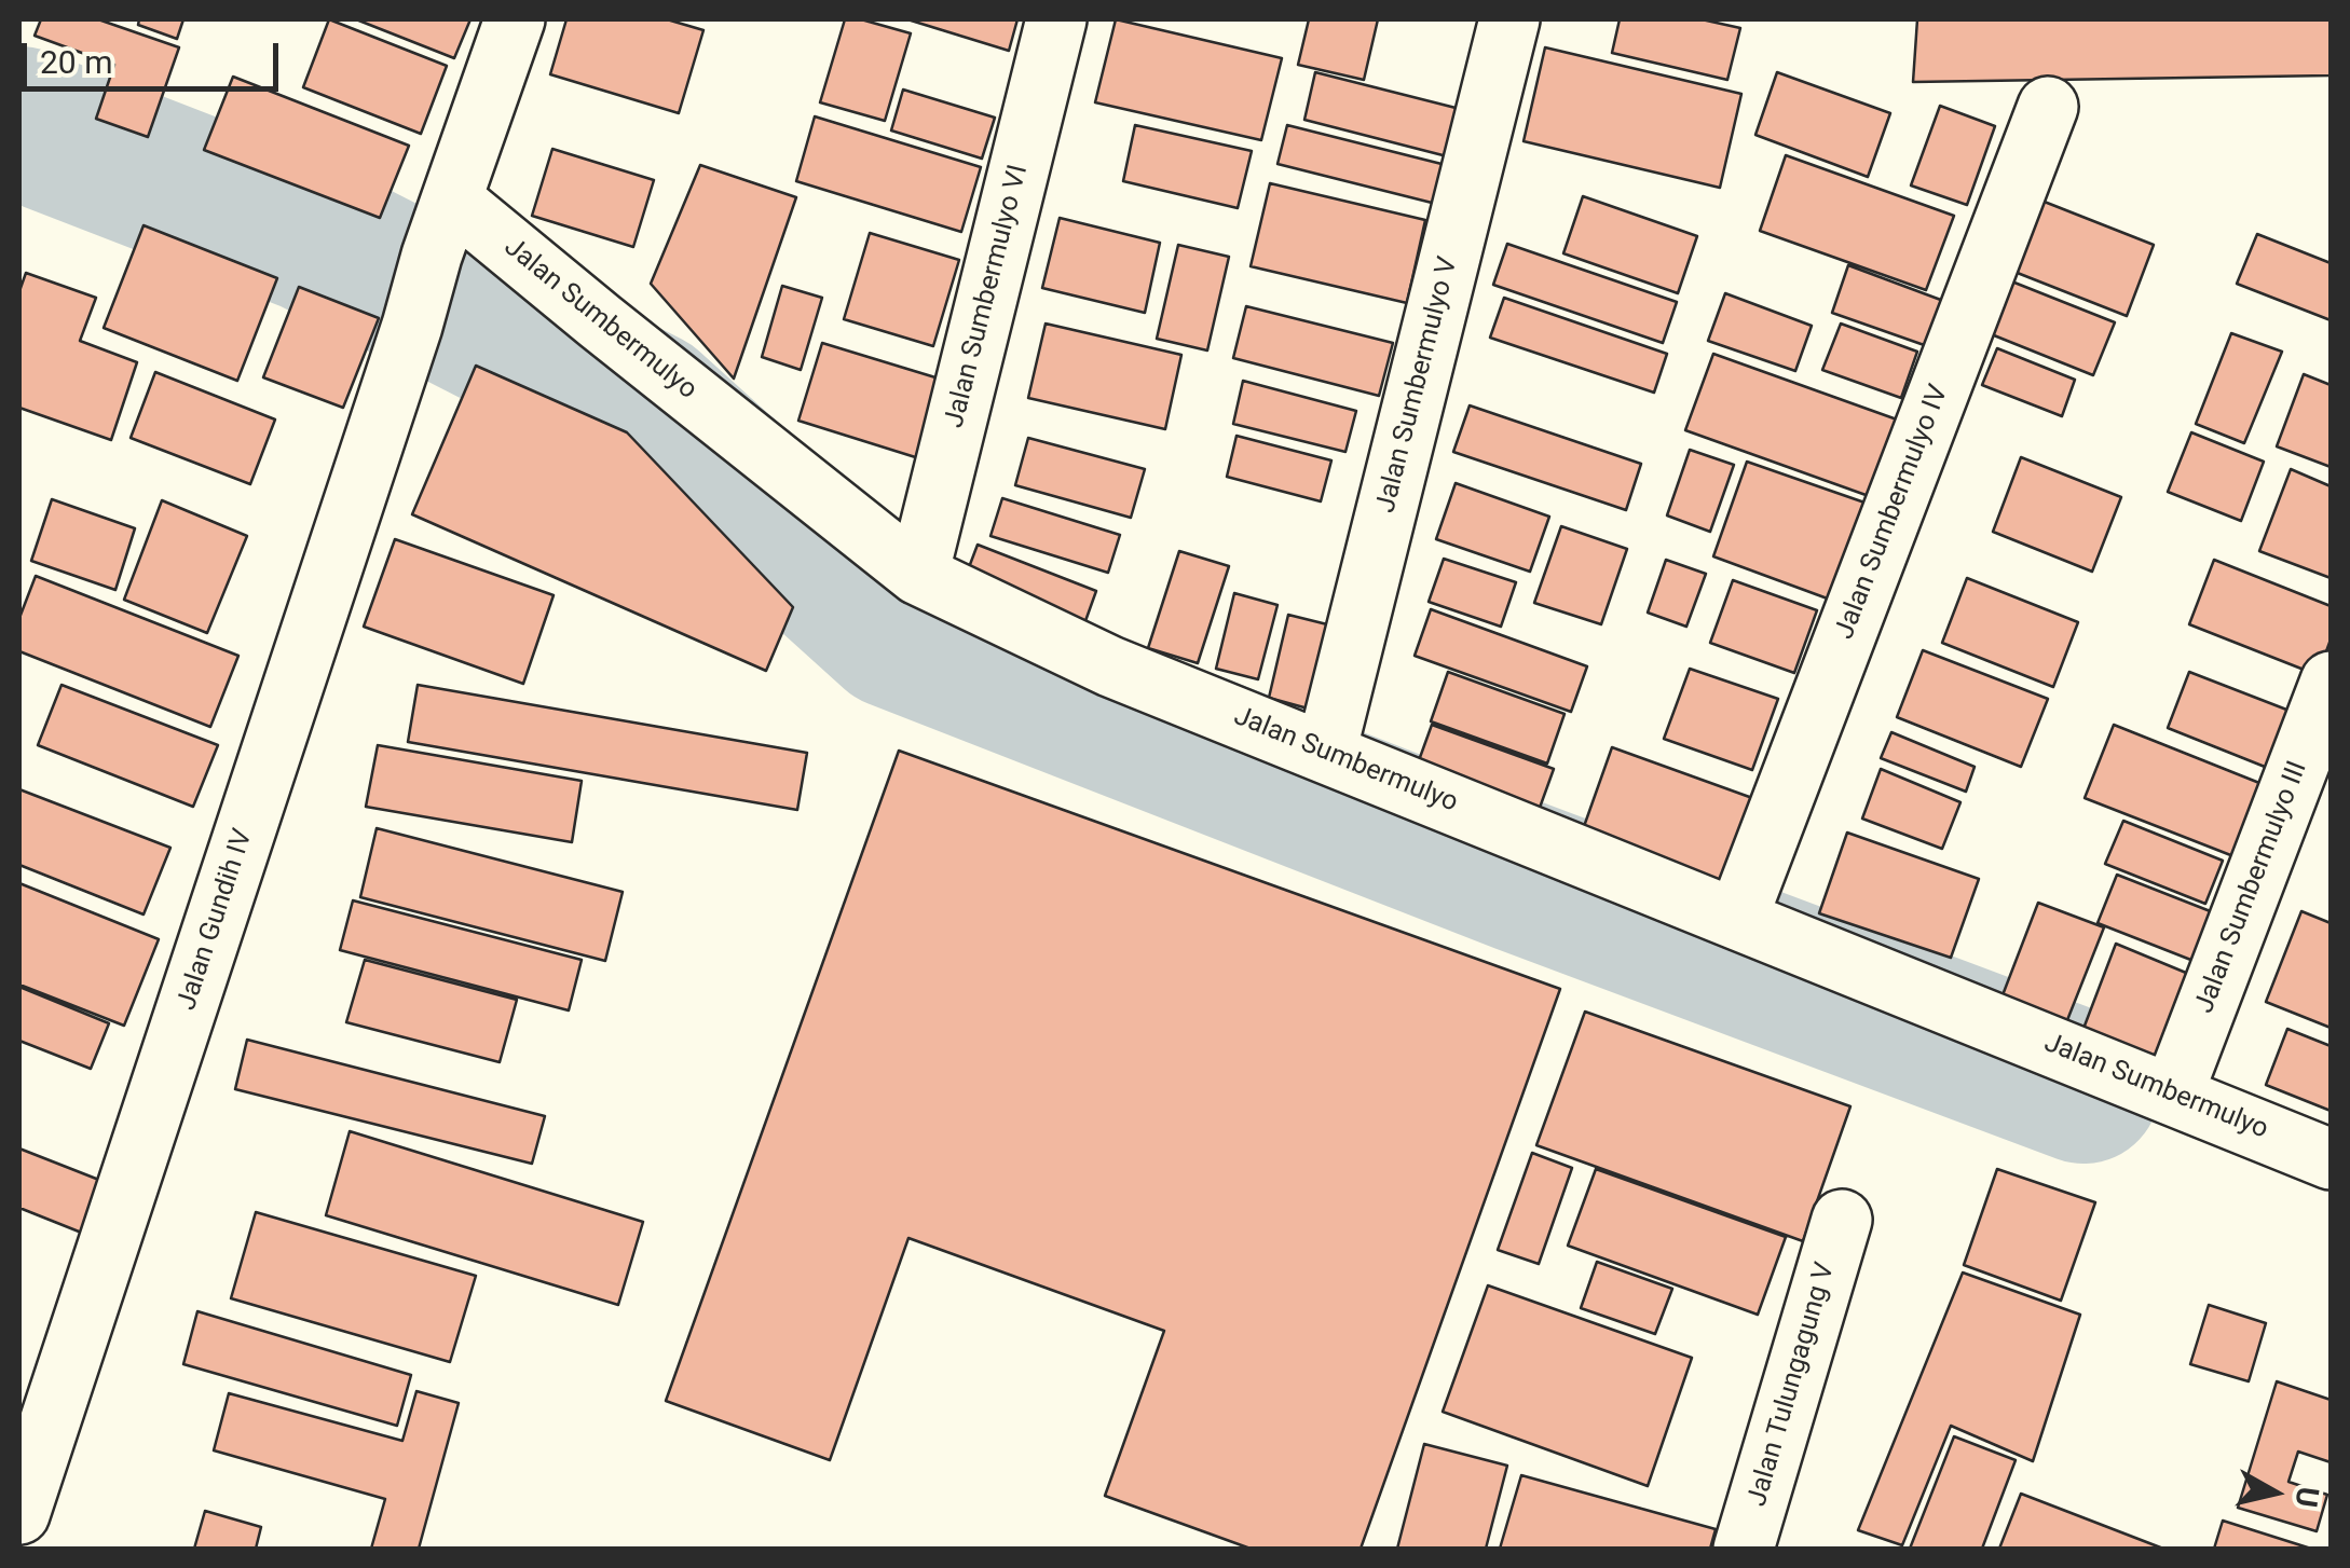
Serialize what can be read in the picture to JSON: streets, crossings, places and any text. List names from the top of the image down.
{
  "streets": {
    "street": [
      "Jalan Sumbermulyo VI",
      "Jalan Sumbermulyo",
      "Jalan Sumbermulyo V",
      "Jalan Sumbermulyo IV",
      "Jalan Sumbermulyo III",
      "Jalan Gundih IV",
      "Jalan Tulungagung V"
    ]
  },
  "crossings": [
    ["Jalan Sumbermulyo VI", "Jalan Sumbermulyo"],
    ["Jalan Sumbermulyo", "Jalan Sumbermulyo V"],
    ["Jalan Sumbermulyo", "Jalan Sumbermulyo IV"],
    ["Jalan Sumbermulyo", "Jalan Sumbermulyo III"],
    ["Jalan Sumbermulyo", "Jalan Gundih IV"]
  ],
  "scale_bar": "20 m",
  "north": "right"
}
